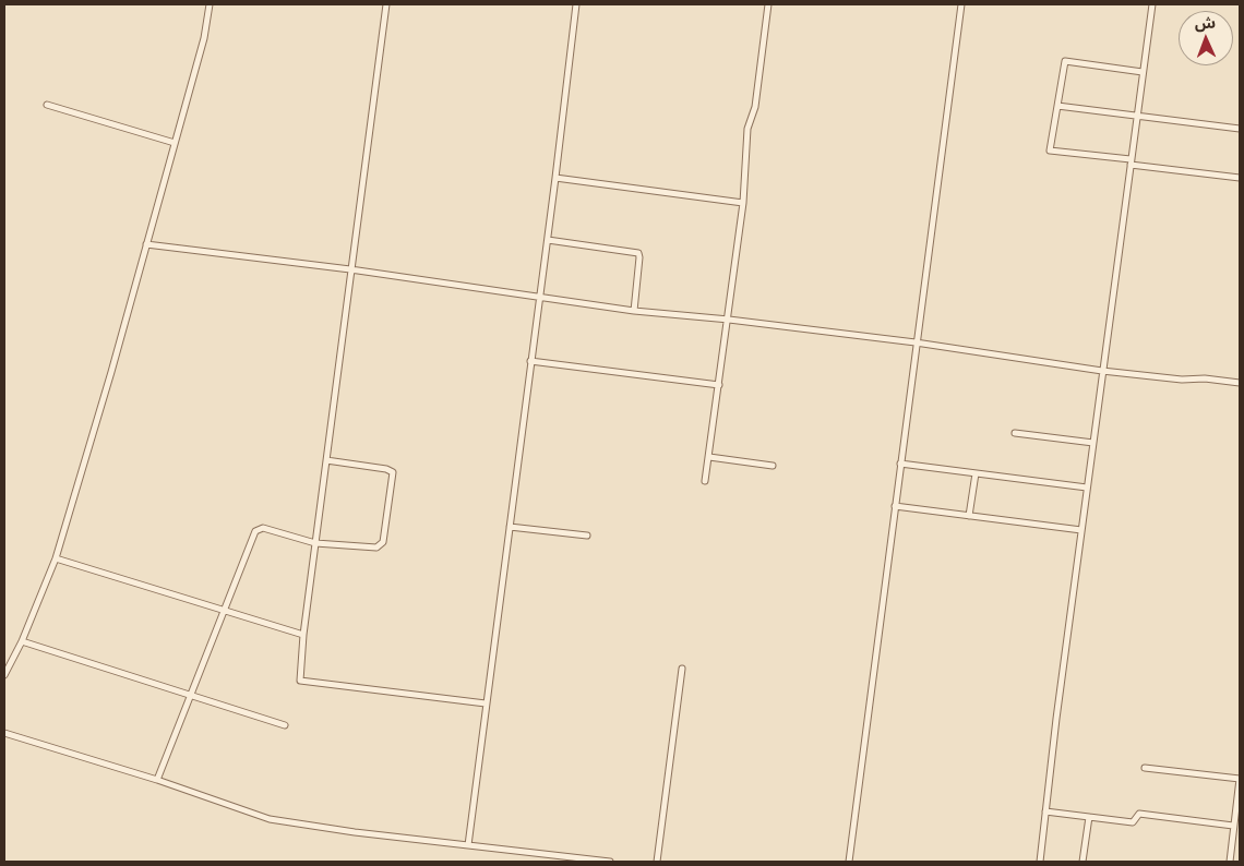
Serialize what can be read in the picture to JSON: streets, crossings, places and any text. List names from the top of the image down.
{
  "north": "top"
}
